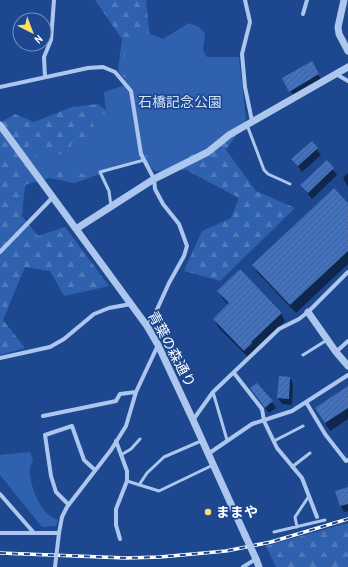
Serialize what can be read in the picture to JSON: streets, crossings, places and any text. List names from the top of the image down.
{
  "streets": {
    "street": ["青葉の森通り"]
  },
  "parks": ["石橋記念公園"],
  "places": ["ままや"],
  "north": "bottom right"
}
